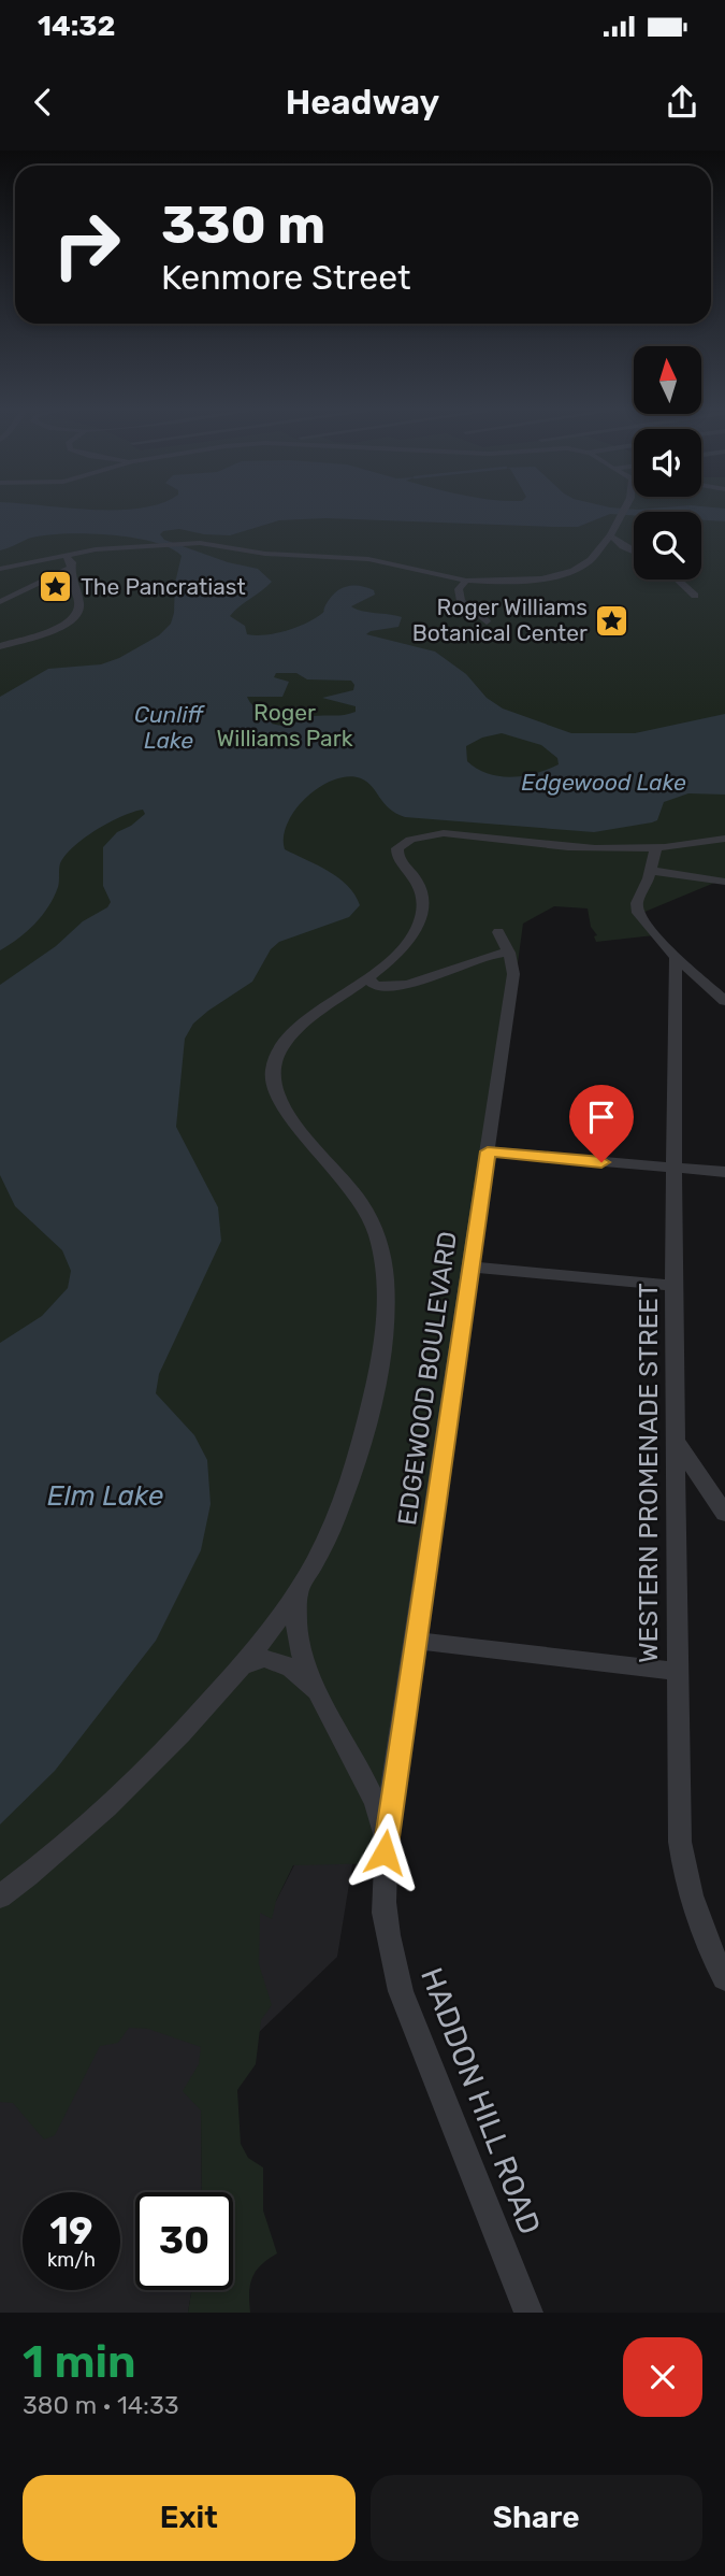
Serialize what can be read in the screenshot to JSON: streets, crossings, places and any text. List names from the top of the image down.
{
  "streets": {
    "street": ["EDGEWOOD BOULEVARD", "WESTERN PROMENADE STREET", "HADDON HILL ROAD"]
  },
  "crossings": [
    ["EDGEWOOD BOULEVARD", "HADDON HILL ROAD"]
  ],
  "water": ["Cunliff Lake", "Edgewood Lake", "Elm Lake"],
  "parks": ["Roger Williams Park"],
  "places": {
    "place": ["The Pancratiast", "Roger Williams Botanical Center"]
  },
  "north": "top",
  "page": {
    "status": "14:32",
    "header": "Headway",
    "turn": ["330 m", "Kenmore Street"],
    "speed": "19 km/h",
    "limit": "30",
    "heading": ["1 min", "380 m · 14:33"],
    "buttons": ["Exit", "Share"]
  }
}
